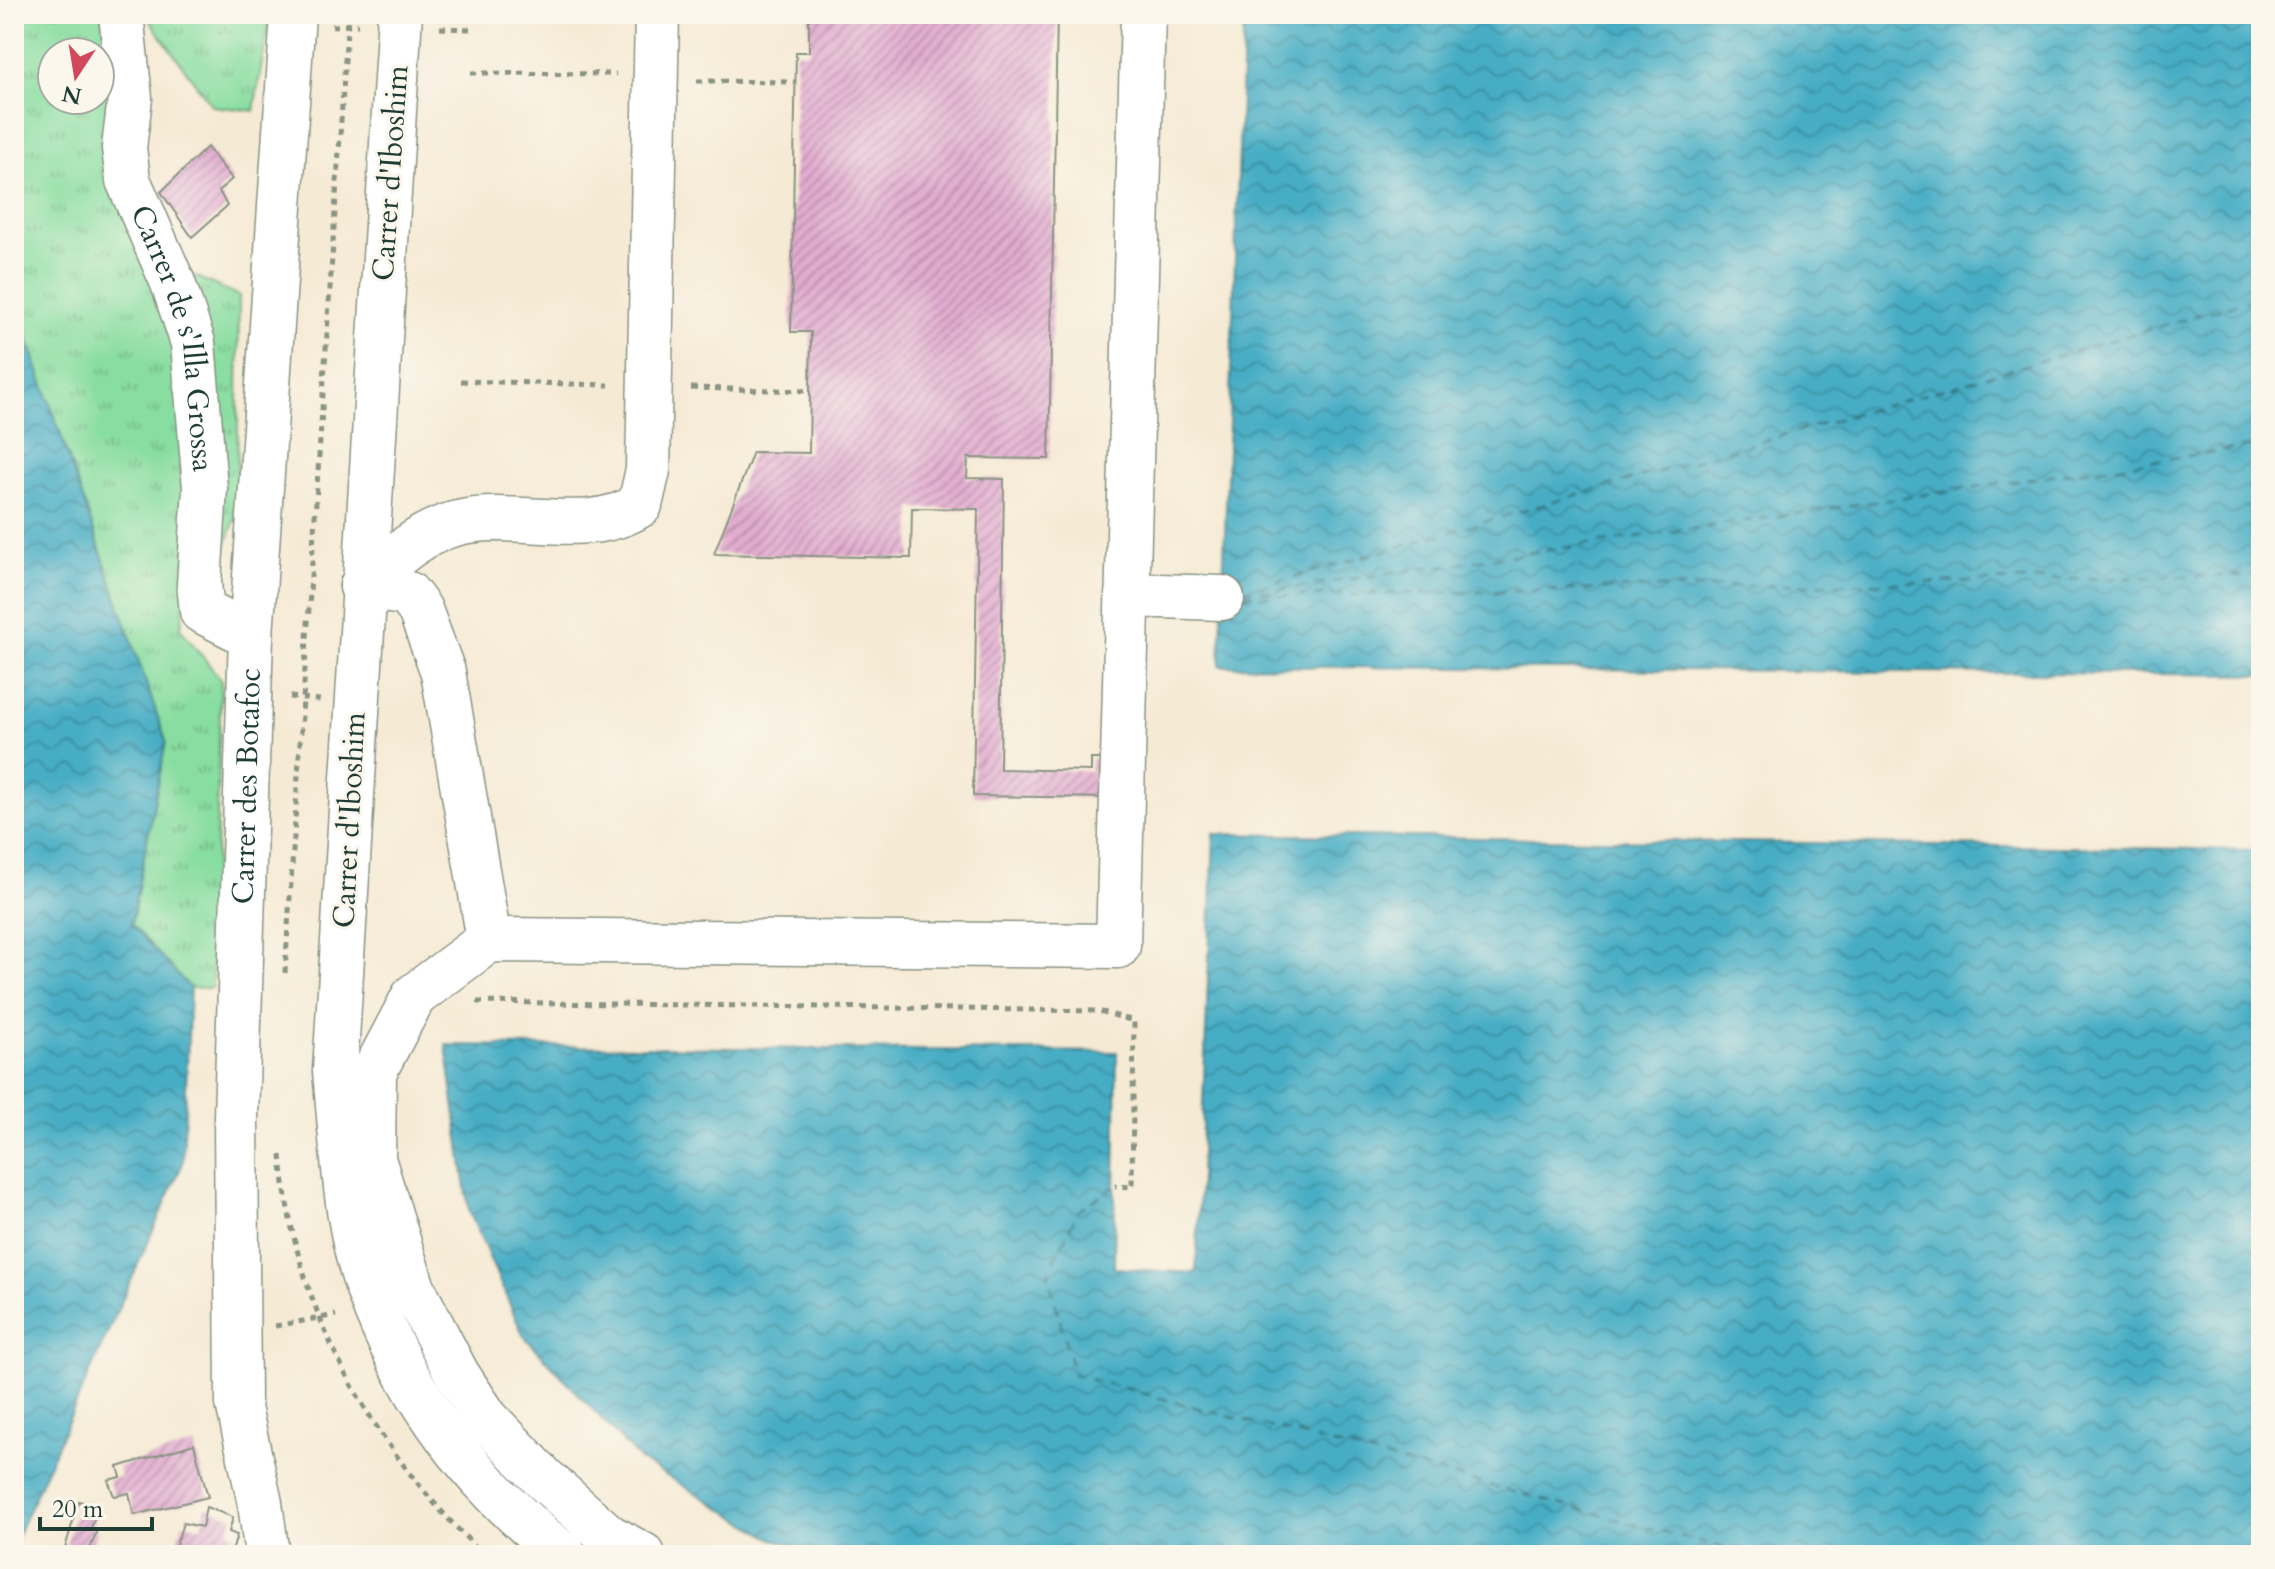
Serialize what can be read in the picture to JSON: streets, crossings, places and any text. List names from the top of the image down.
{
  "streets": {
    "street": ["Carrer d'Iboshim", "Carrer de s'Illa Grossa", "Carrer des Botafoc"]
  },
  "crossings": [
    ["Carrer de s'Illa Grossa", "Carrer des Botafoc"]
  ],
  "scale_bar": "20 m",
  "north": "bottom"
}
